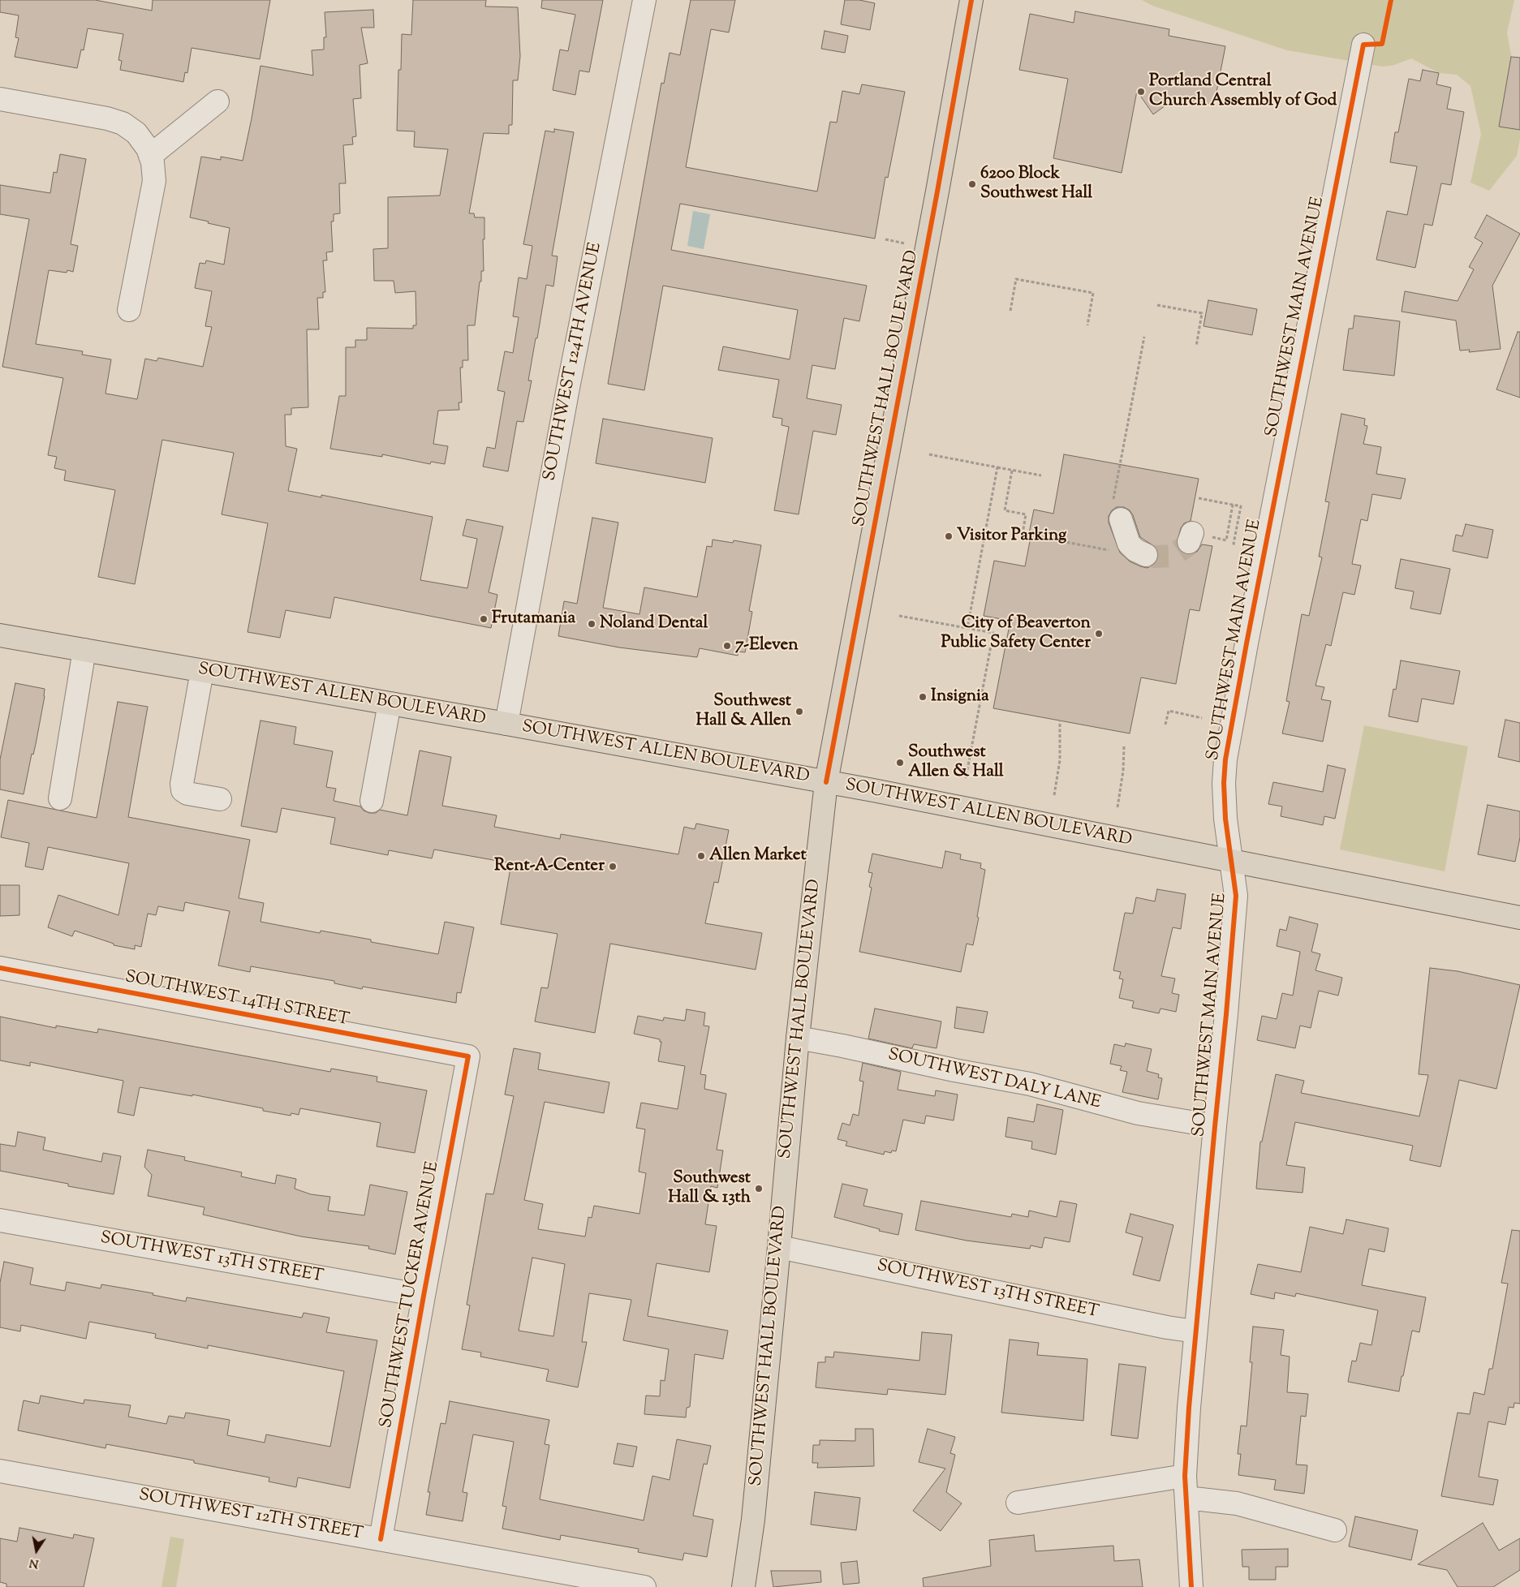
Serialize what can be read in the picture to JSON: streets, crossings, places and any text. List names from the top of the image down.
{
  "streets": {
    "main road": ["SOUTHWEST HALL BOULEVARD", "SOUTHWEST ALLEN BOULEVARD"],
    "street": [
      "SOUTHWEST MAIN AVENUE",
      "SOUTHWEST 124TH AVENUE",
      "SOUTHWEST 14TH STREET",
      "SOUTHWEST DALY LANE",
      "SOUTHWEST 13TH STREET",
      "SOUTHWEST TUCKER AVENUE",
      "SOUTHWEST 12TH STREET"
    ]
  },
  "crossings": [
    ["SOUTHWEST MAIN AVENUE", "SOUTHWEST ALLEN BOULEVARD"],
    ["SOUTHWEST MAIN AVENUE", "SOUTHWEST DALY LANE"],
    ["SOUTHWEST MAIN AVENUE", "SOUTHWEST 13TH STREET"],
    ["SOUTHWEST 124TH AVENUE", "SOUTHWEST ALLEN BOULEVARD"],
    ["SOUTHWEST HALL BOULEVARD", "SOUTHWEST ALLEN BOULEVARD"],
    ["SOUTHWEST HALL BOULEVARD", "SOUTHWEST DALY LANE"],
    ["SOUTHWEST HALL BOULEVARD", "SOUTHWEST 13TH STREET"],
    ["SOUTHWEST 14TH STREET", "SOUTHWEST TUCKER AVENUE"],
    ["SOUTHWEST 13TH STREET", "SOUTHWEST TUCKER AVENUE"],
    ["SOUTHWEST TUCKER AVENUE", "SOUTHWEST 12TH STREET"]
  ],
  "places": [
    "Portland Central Church Assembly of God",
    "6200 Block Southwest Hall",
    "Visitor Parking",
    "Frutamania",
    "Noland Dental",
    "City of Beaverton Public Safety Center",
    "7-Eleven",
    "Insignia",
    "Southwest Hall & Allen",
    "Southwest Allen & Hall",
    "Allen Market",
    "Rent-A-Center",
    "Southwest Hall & 13th"
  ],
  "north": "bottom"
}
